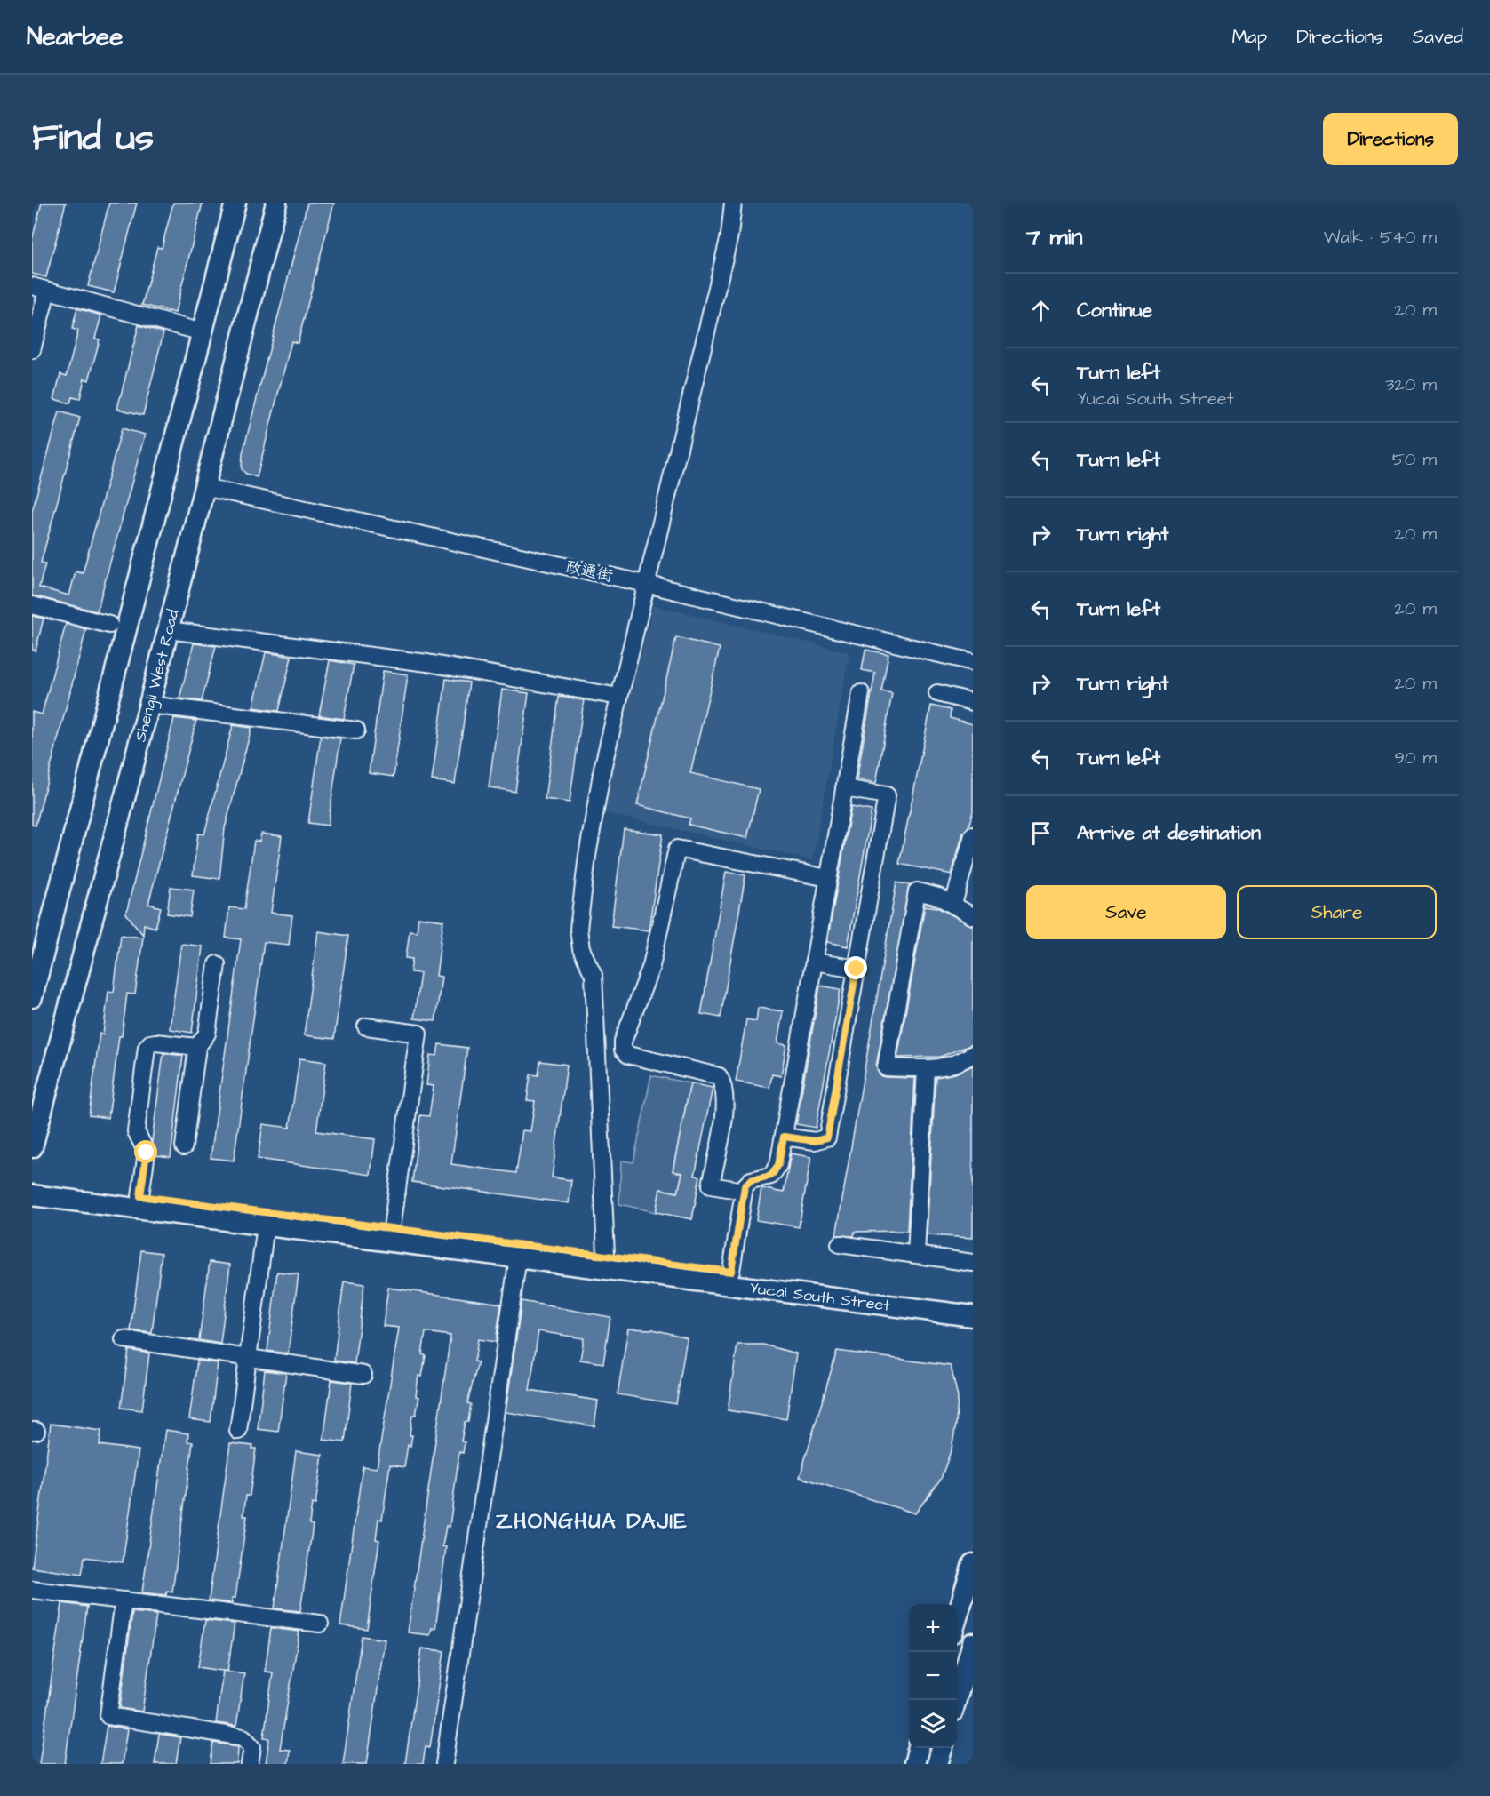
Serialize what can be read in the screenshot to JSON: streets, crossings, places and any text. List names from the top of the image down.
{
  "streets": {
    "main road": ["Shengli West Road", "Yucai South Street"],
    "street": ["政通街"]
  },
  "crossings": [
    ["政通街", "Shengli West Road"]
  ],
  "districts": ["ZHONGHUA DAJIE"],
  "page": {
    "header": "Nearbee",
    "nav": ["Map", "Directions", "Saved"],
    "title": "Find us",
    "buttons": [
      "Directions",
      ["Save", "Share"]
    ],
    "heading": ["7 min", "Walk · 540 m"],
    "list": [
      ["Continue", "20 m"],
      ["Turn left", "Yucai South Street", "320 m"],
      ["Turn left", "50 m"],
      ["Turn right", "20 m"],
      ["Turn left", "20 m"],
      ["Turn right", "20 m"],
      ["Turn left", "90 m"],
      "Arrive at destination"
    ],
    "map_buttons": ["+", "−"]
  }
}
